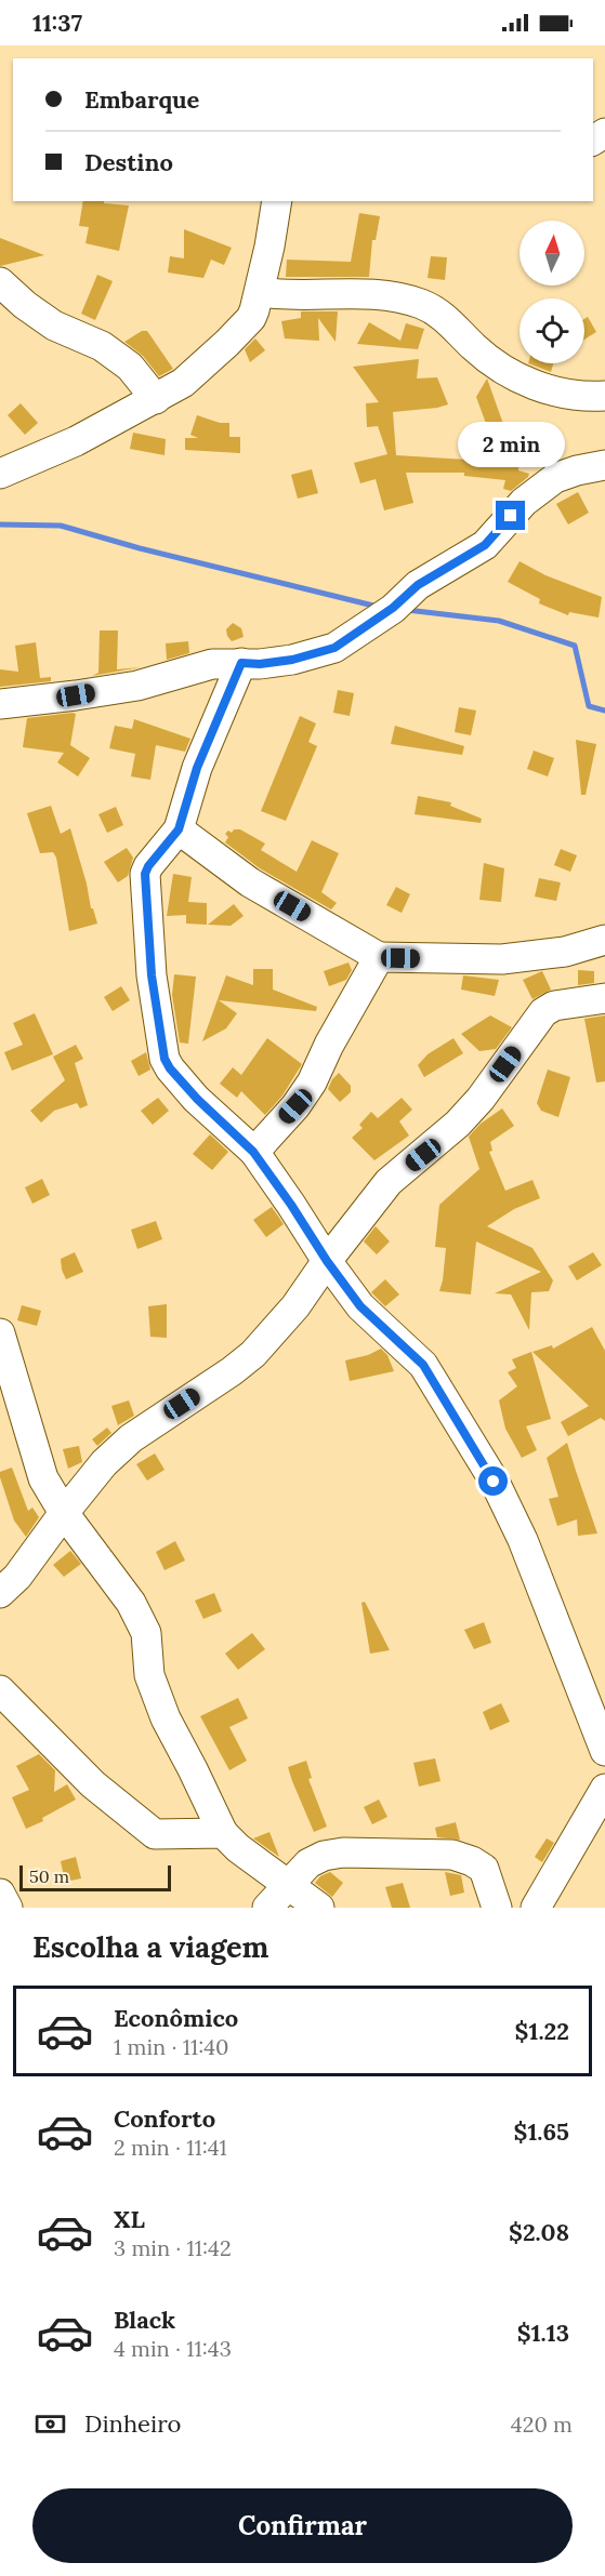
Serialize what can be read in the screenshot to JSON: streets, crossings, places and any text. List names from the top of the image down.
{
  "scale_bar": "50 m",
  "north": "top",
  "page": {
    "status": "11:37",
    "banner": ["Embarque", "Destino"],
    "bubble": "2 min",
    "scale": "50 m",
    "heading": "Escolha a viagem",
    "list": [
      {
        "name": "Econômico",
        "note": "1 min · 11:40",
        "value": "$1.22"
      },
      {
        "name": "Conforto",
        "note": "2 min · 11:41",
        "value": "$1.65"
      },
      {
        "name": "XL",
        "note": "3 min · 11:42",
        "value": "$2.08"
      },
      {
        "name": "Black",
        "note": "4 min · 11:43",
        "value": "$1.13"
      }
    ],
    "pay": ["Dinheiro", "420 m"],
    "buttons": "Confirmar"
  }
}
